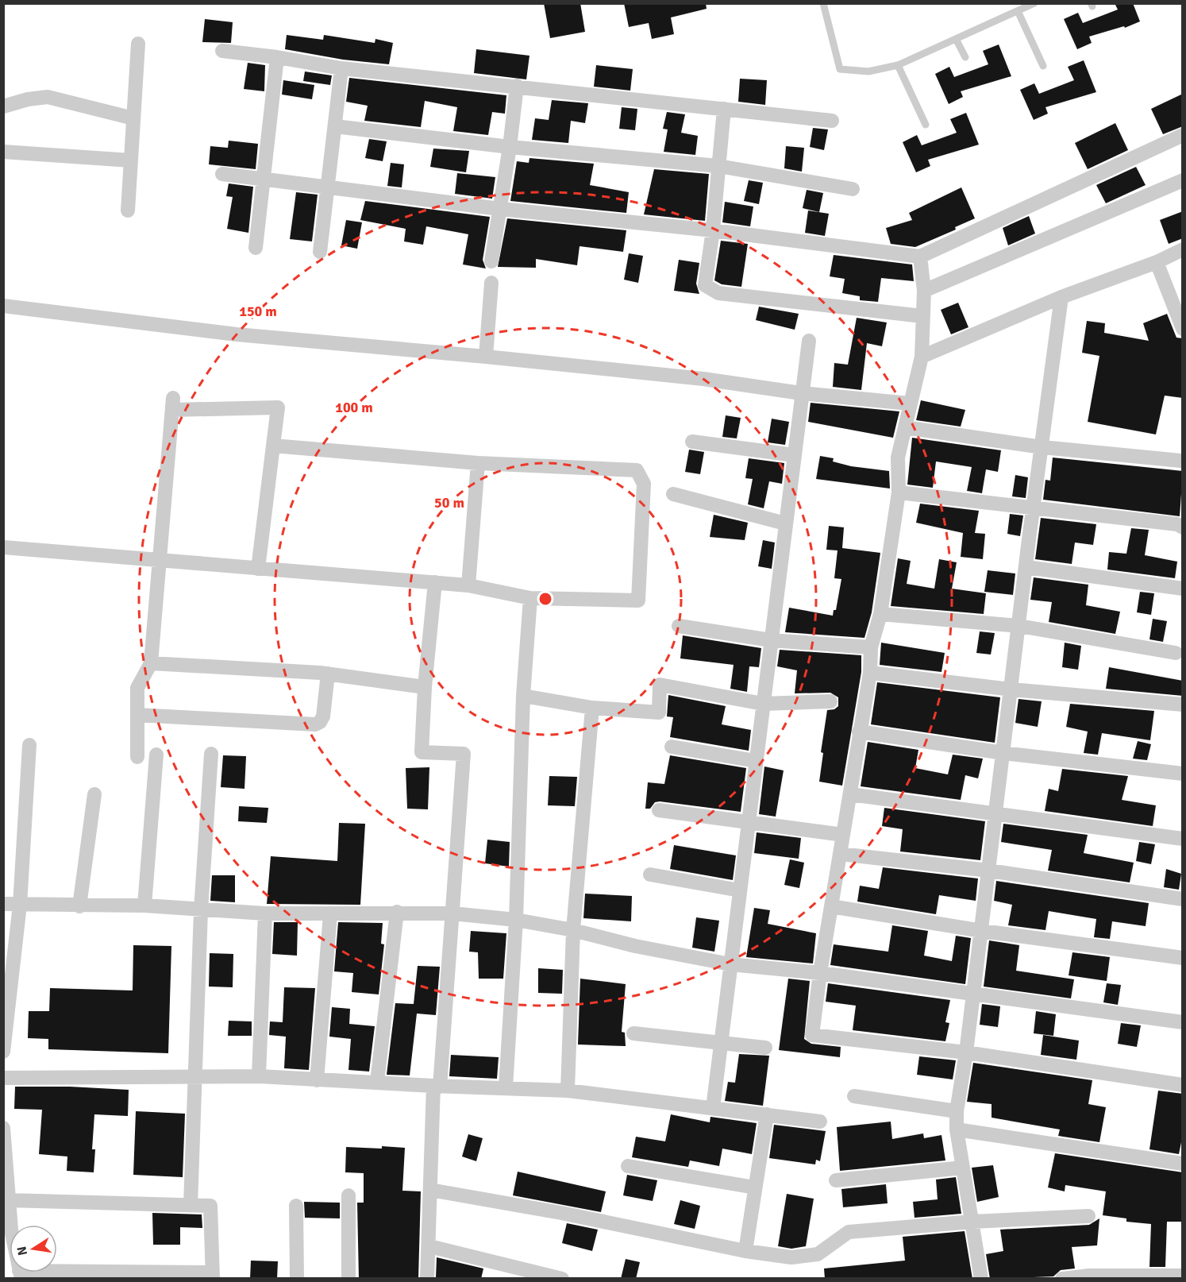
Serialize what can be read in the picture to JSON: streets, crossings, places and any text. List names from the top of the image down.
{
  "north": "left",
  "rings": ["150 m", "100 m", "50 m"]
}
